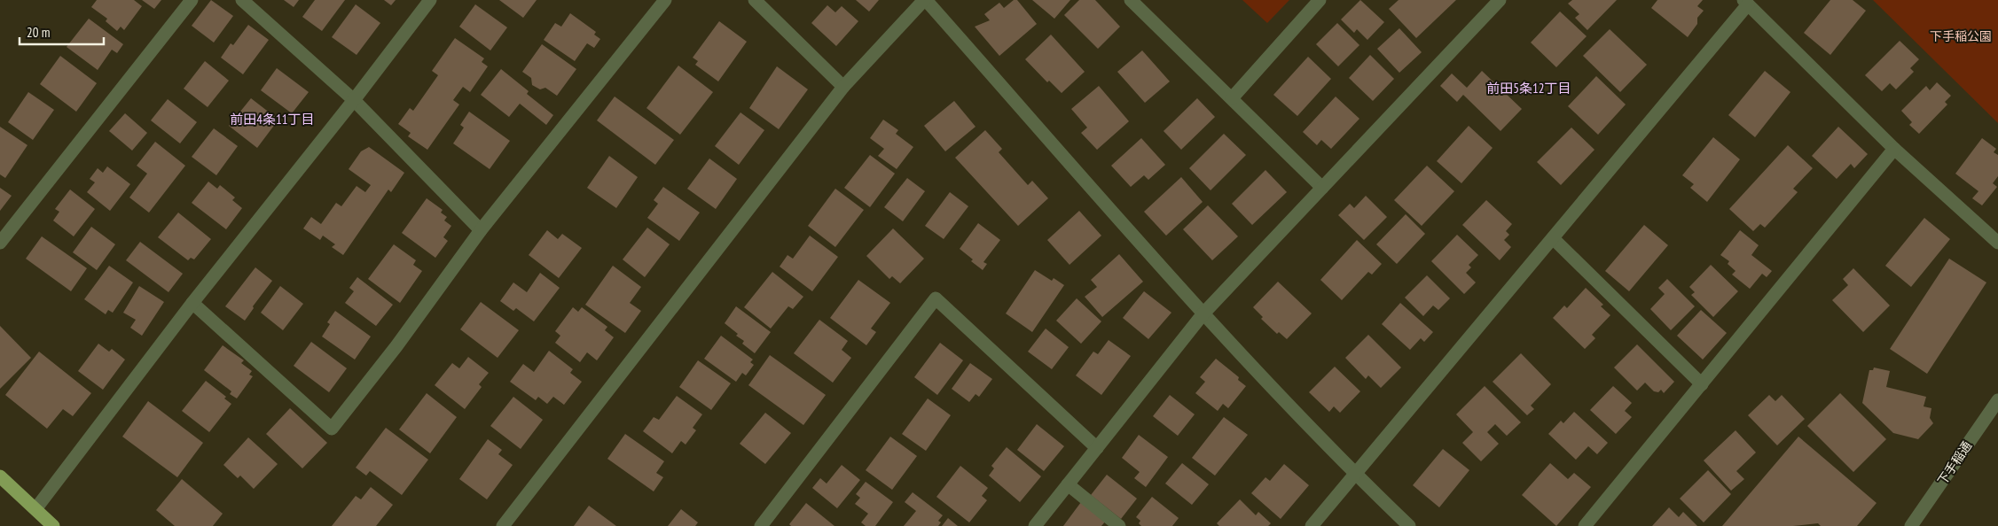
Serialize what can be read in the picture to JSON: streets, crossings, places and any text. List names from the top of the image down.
{
  "streets": {
    "street": ["下手稲通"]
  },
  "districts": ["前田5条12丁目", "前田4条11丁目"],
  "parks": ["下手稲公園"],
  "scale_bar": "20 m"
}
